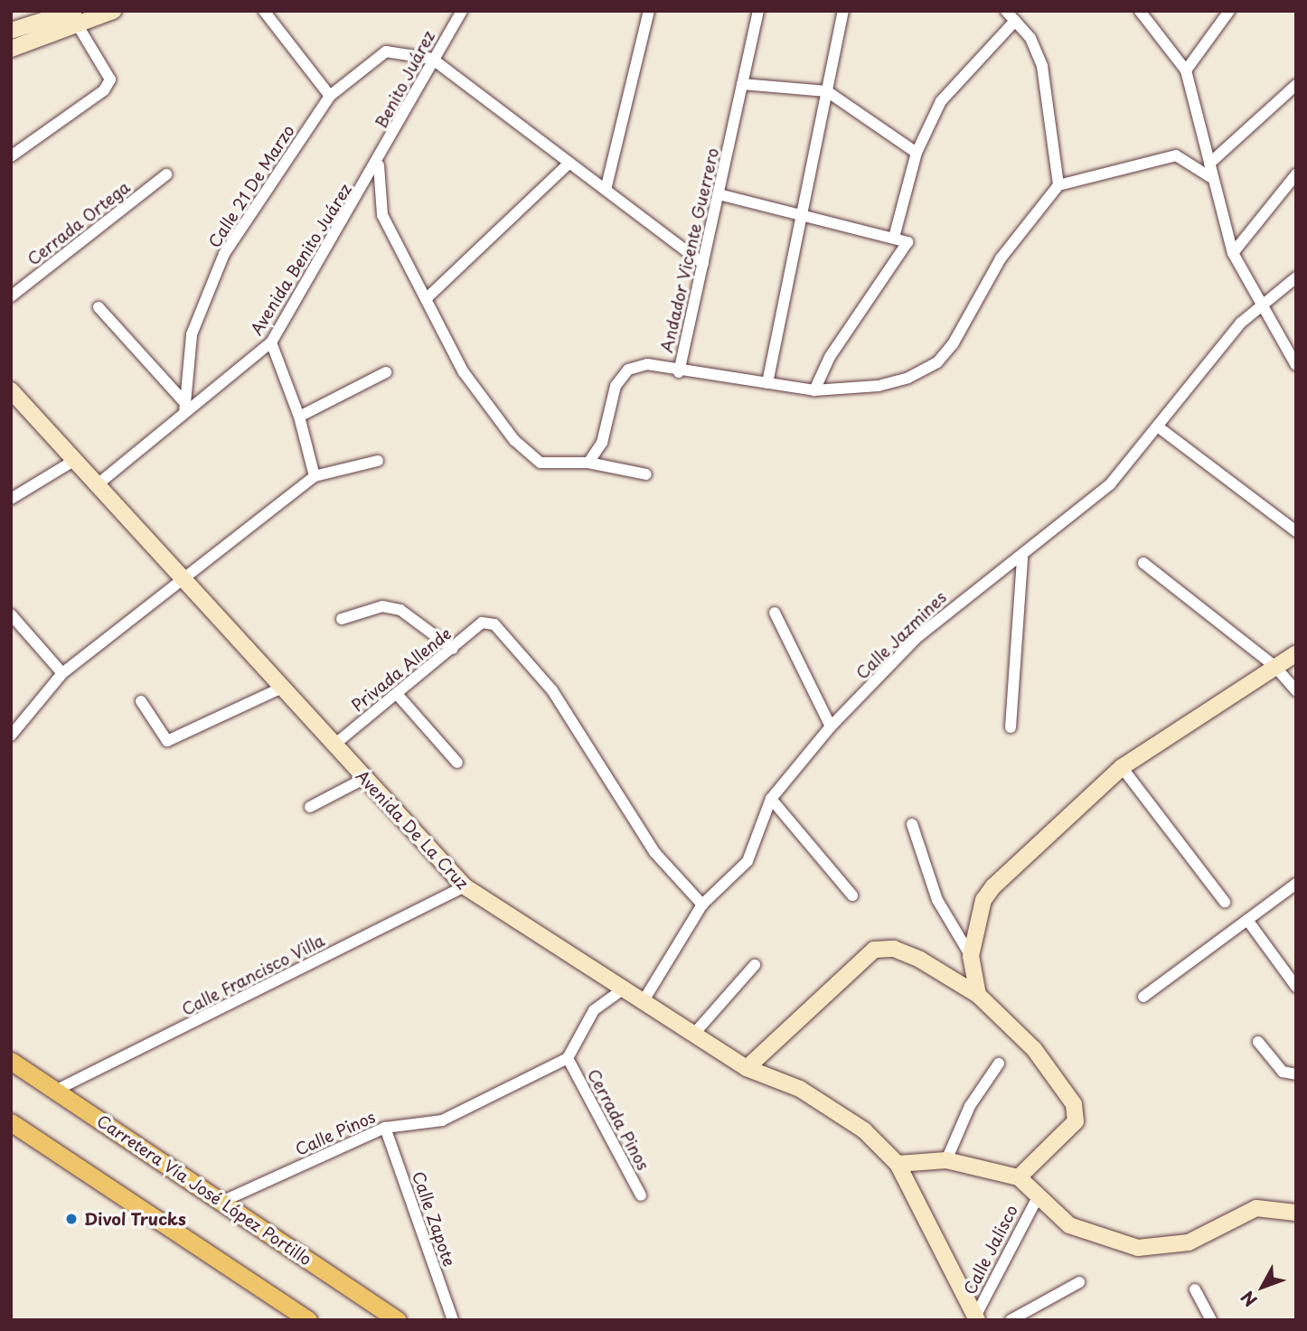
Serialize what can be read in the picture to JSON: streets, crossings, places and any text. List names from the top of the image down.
{
  "streets": {
    "main road": ["Carretera Vía José López Portillo"],
    "street": [
      "Benito Juárez",
      "Calle 21 De Marzo",
      "Cerrada Ortega",
      "Andador Vicente Guerrero",
      "Avenida Benito Juárez",
      "Calle Jazmines",
      "Privada Allende",
      "Avenida De La Cruz",
      "Calle Francisco Villa",
      "Cerrada Pinos",
      "Calle Pinos",
      "Calle Zapote",
      "Calle Jalisco"
    ]
  },
  "crossings": [
    ["Benito Juárez", "Calle 21 De Marzo"],
    ["Benito Juárez", "Avenida Benito Juárez"],
    ["Calle 21 De Marzo", "Avenida Benito Juárez"],
    ["Avenida Benito Juárez", "Avenida De La Cruz"],
    ["Calle Jazmines", "Privada Allende"],
    ["Calle Jazmines", "Avenida De La Cruz"],
    ["Privada Allende", "Avenida De La Cruz"],
    ["Avenida De La Cruz", "Calle Francisco Villa"],
    ["Calle Francisco Villa", "Carretera Vía José López Portillo"],
    ["Cerrada Pinos", "Calle Pinos"],
    ["Calle Pinos", "Carretera Vía José López Portillo"],
    ["Calle Pinos", "Calle Zapote"]
  ],
  "places": ["Divol Trucks"],
  "north": "bottom left"
}
